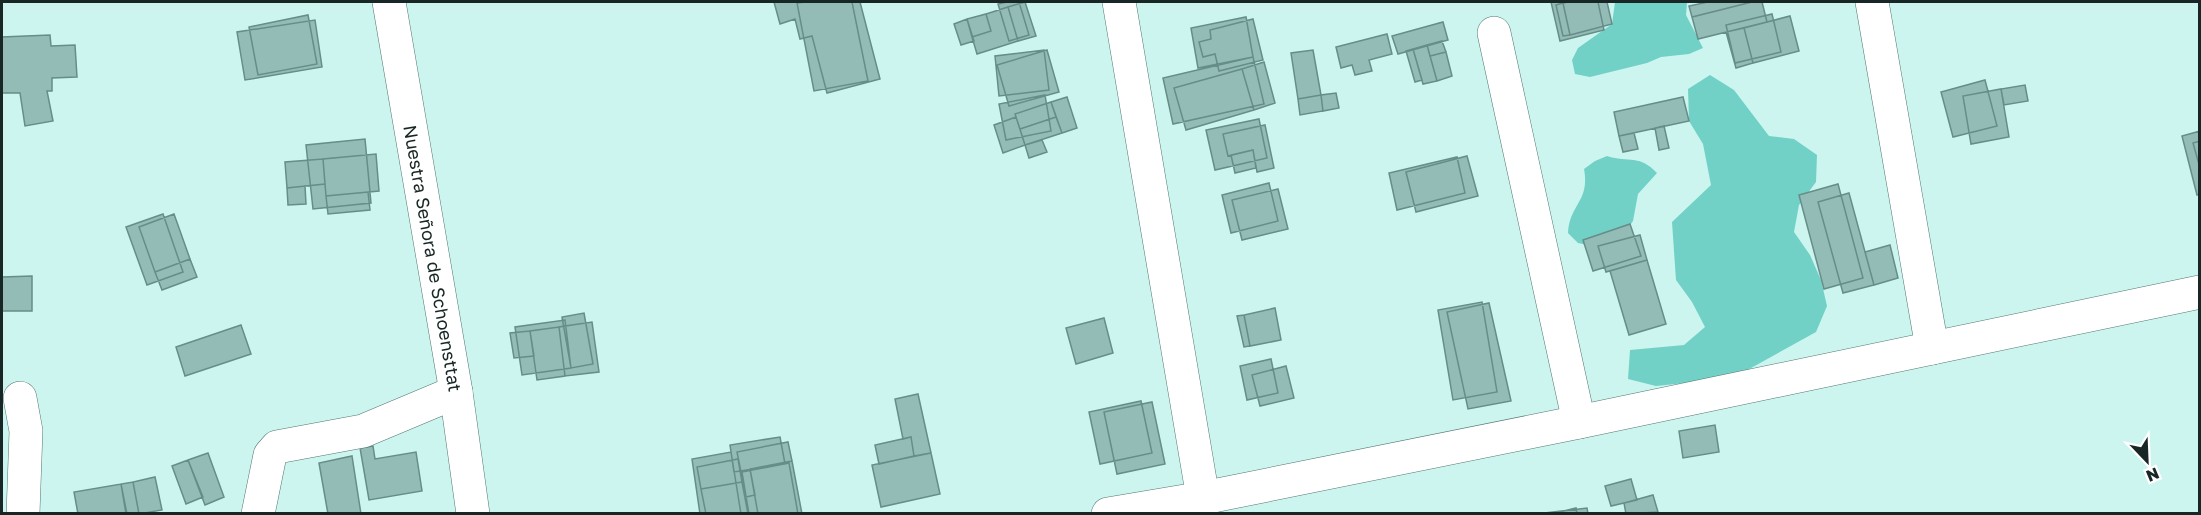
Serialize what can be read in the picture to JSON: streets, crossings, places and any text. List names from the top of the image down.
{
  "streets": {
    "street": ["Nuestra Señora de Schoensttat"]
  },
  "north": "bottom right"
}
